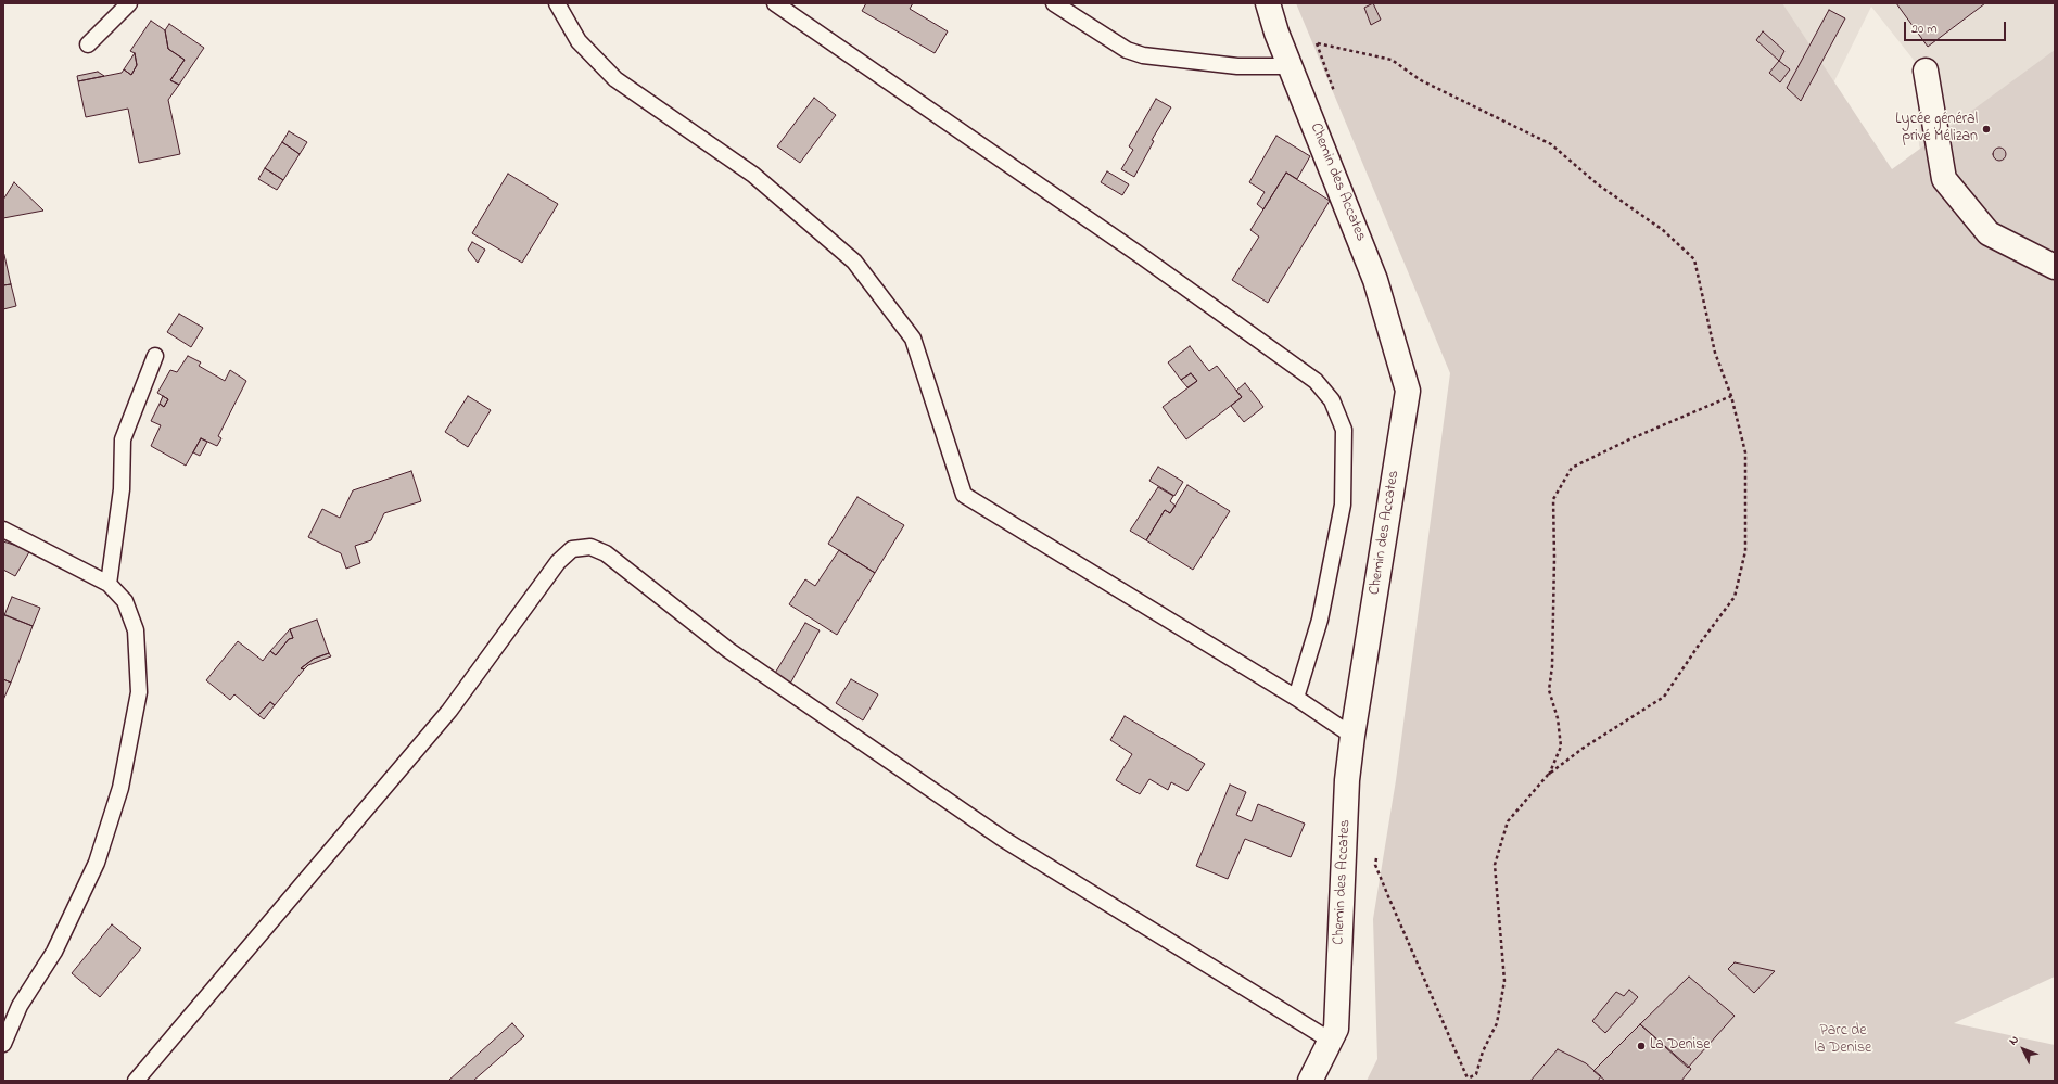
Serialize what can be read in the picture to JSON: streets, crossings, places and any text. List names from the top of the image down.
{
  "streets": {
    "street": ["Chemin des Accates"]
  },
  "parks": ["Parc de la Denise"],
  "places": ["Lycée général privé Mélizan", "La Denise"],
  "scale_bar": "20 m",
  "north": "top left"
}
